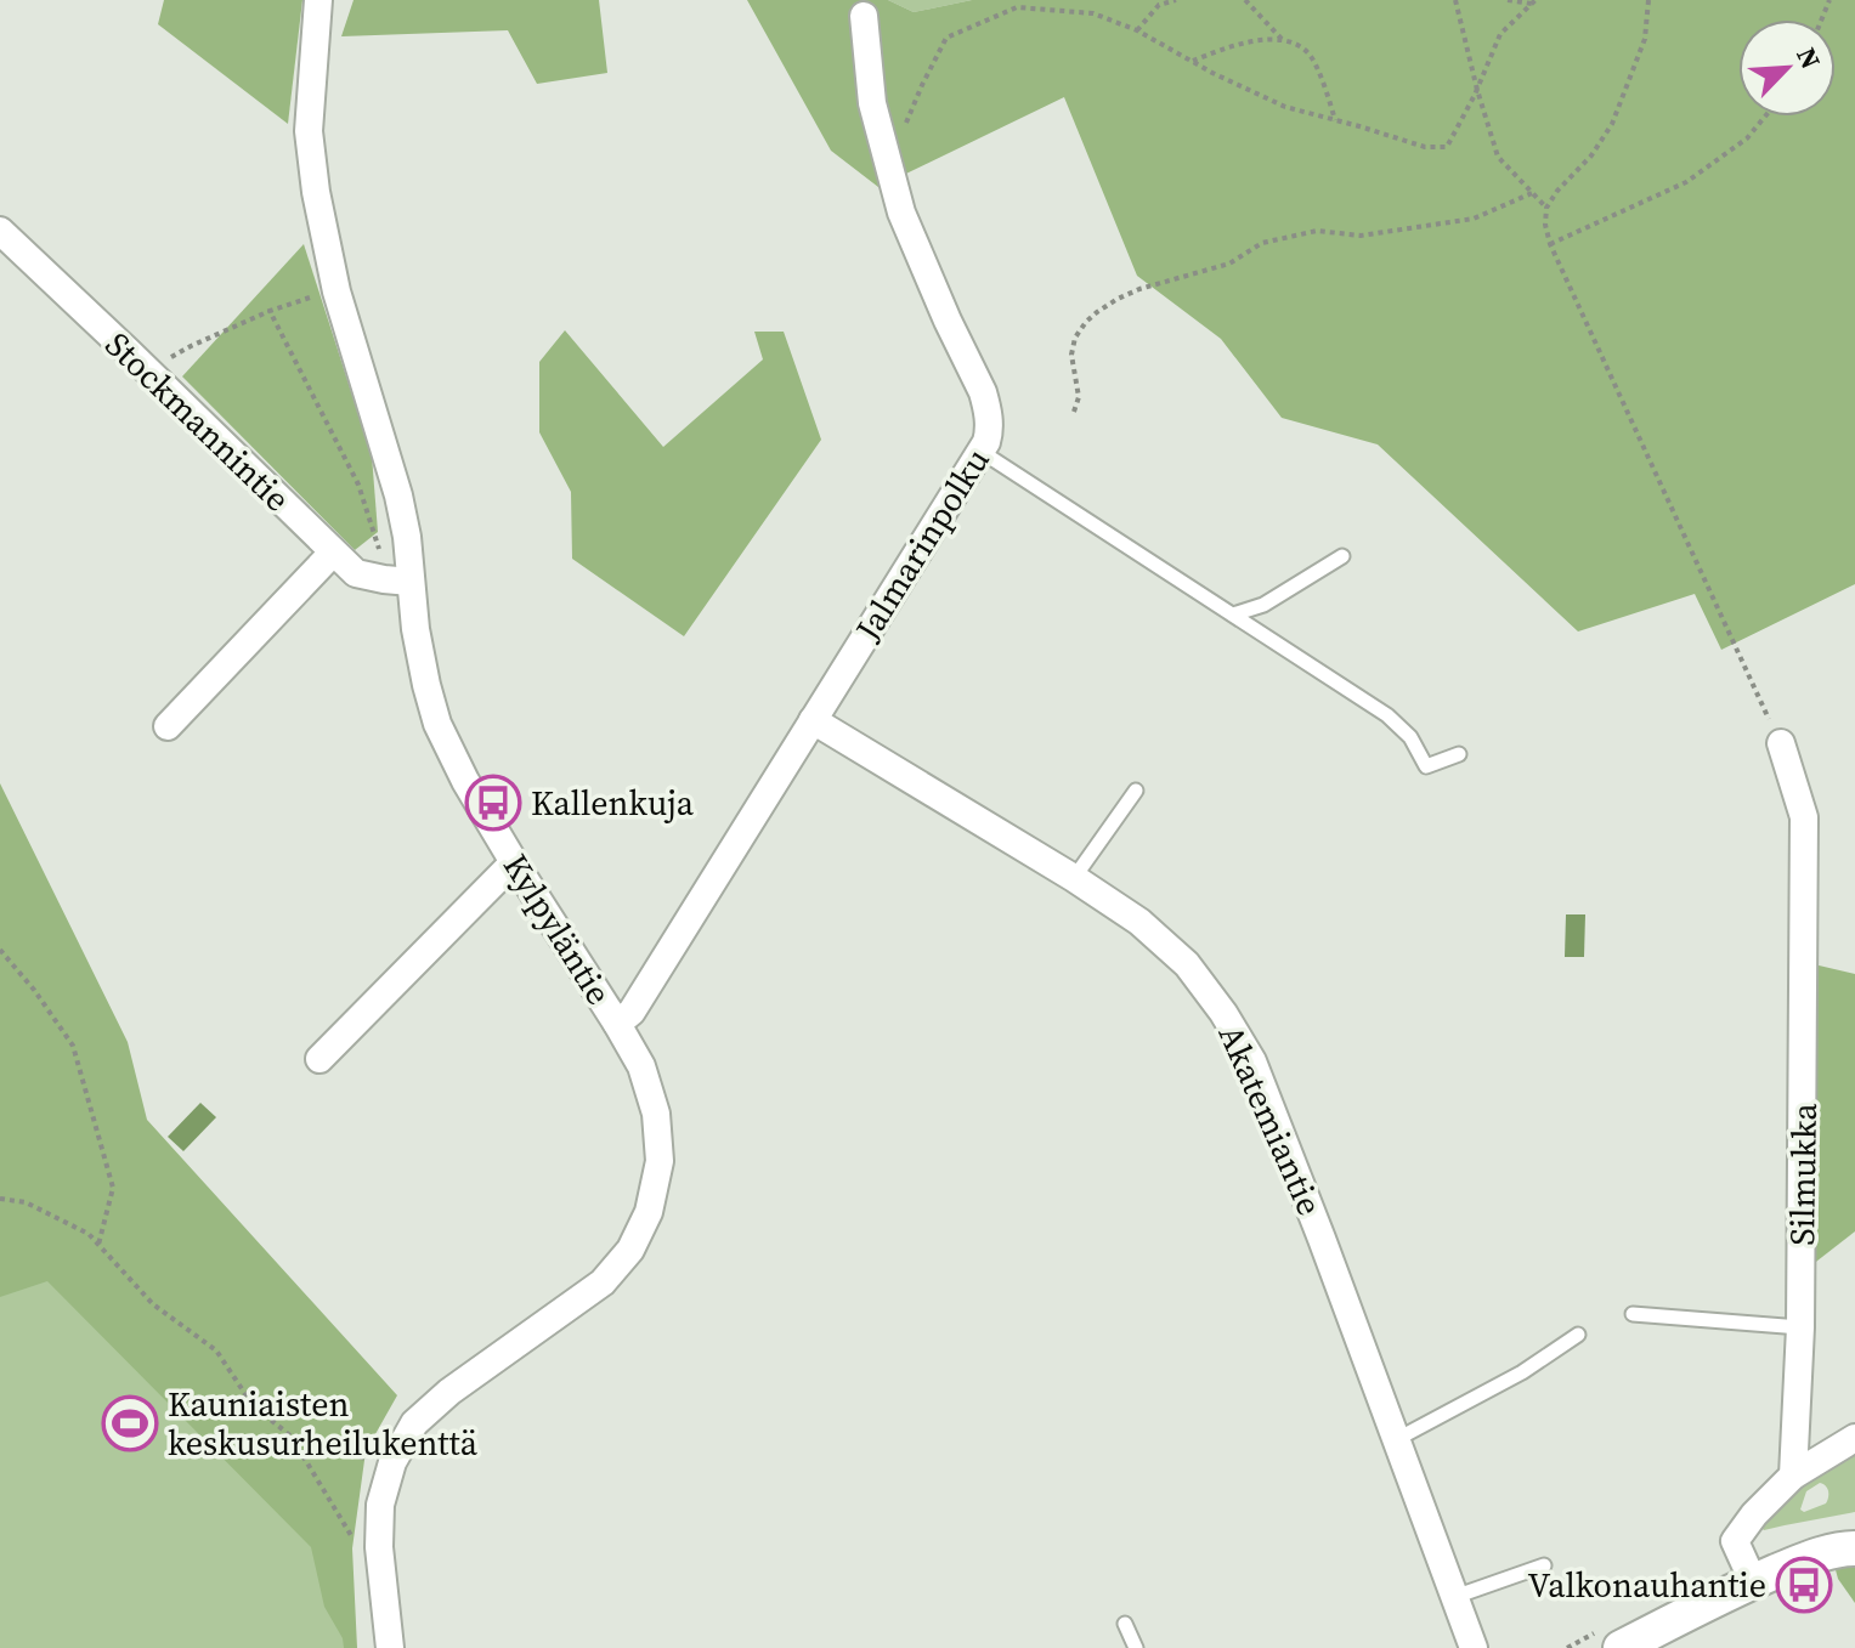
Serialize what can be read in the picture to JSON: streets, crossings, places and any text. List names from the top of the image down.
{
  "streets": {
    "street": [
      "Stockmannintie",
      "Jalmarinpolku",
      "Kylpyläntie",
      "Akatemiantie",
      "Silmukka"
    ]
  },
  "crossings": [
    ["Stockmannintie", "Kylpyläntie"],
    ["Jalmarinpolku", "Kylpyläntie"],
    ["Jalmarinpolku", "Akatemiantie"]
  ],
  "places": {
    "bus stop": ["Kallenkuja", "Valkonauhantie"],
    "sports": ["Kauniaisten keskusurheilukenttä"]
  },
  "north": "top right"
}
